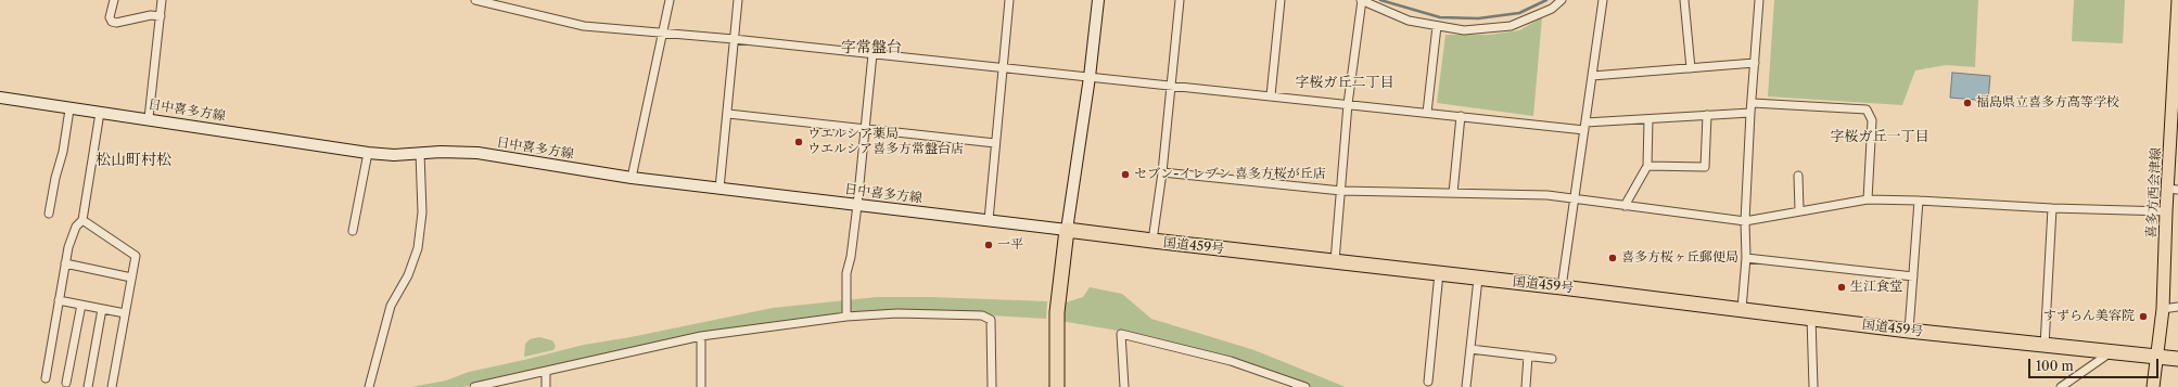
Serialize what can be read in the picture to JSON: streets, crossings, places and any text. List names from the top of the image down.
{
  "streets": {
    "highway": ["国道459号"],
    "main road": ["日中喜多方線", "喜多方西会津線"]
  },
  "crossings": [
    ["日中喜多方線", "国道459号"],
    ["喜多方西会津線", "国道459号"]
  ],
  "districts": [
    "字常盤台",
    "字桜ガ丘二丁目",
    "字桜ガ丘一丁目",
    "松山町村松"
  ],
  "places": [
    "福島県立喜多方高等学校",
    "ウエルシア薬局 ウエルシア喜多方常盤台店",
    "セブン-イレブン 喜多方桜が丘店",
    "一平",
    "喜多方桜ヶ丘郵便局",
    "生江食堂",
    "すずらん美容院"
  ],
  "scale_bar": "100 m"
}
